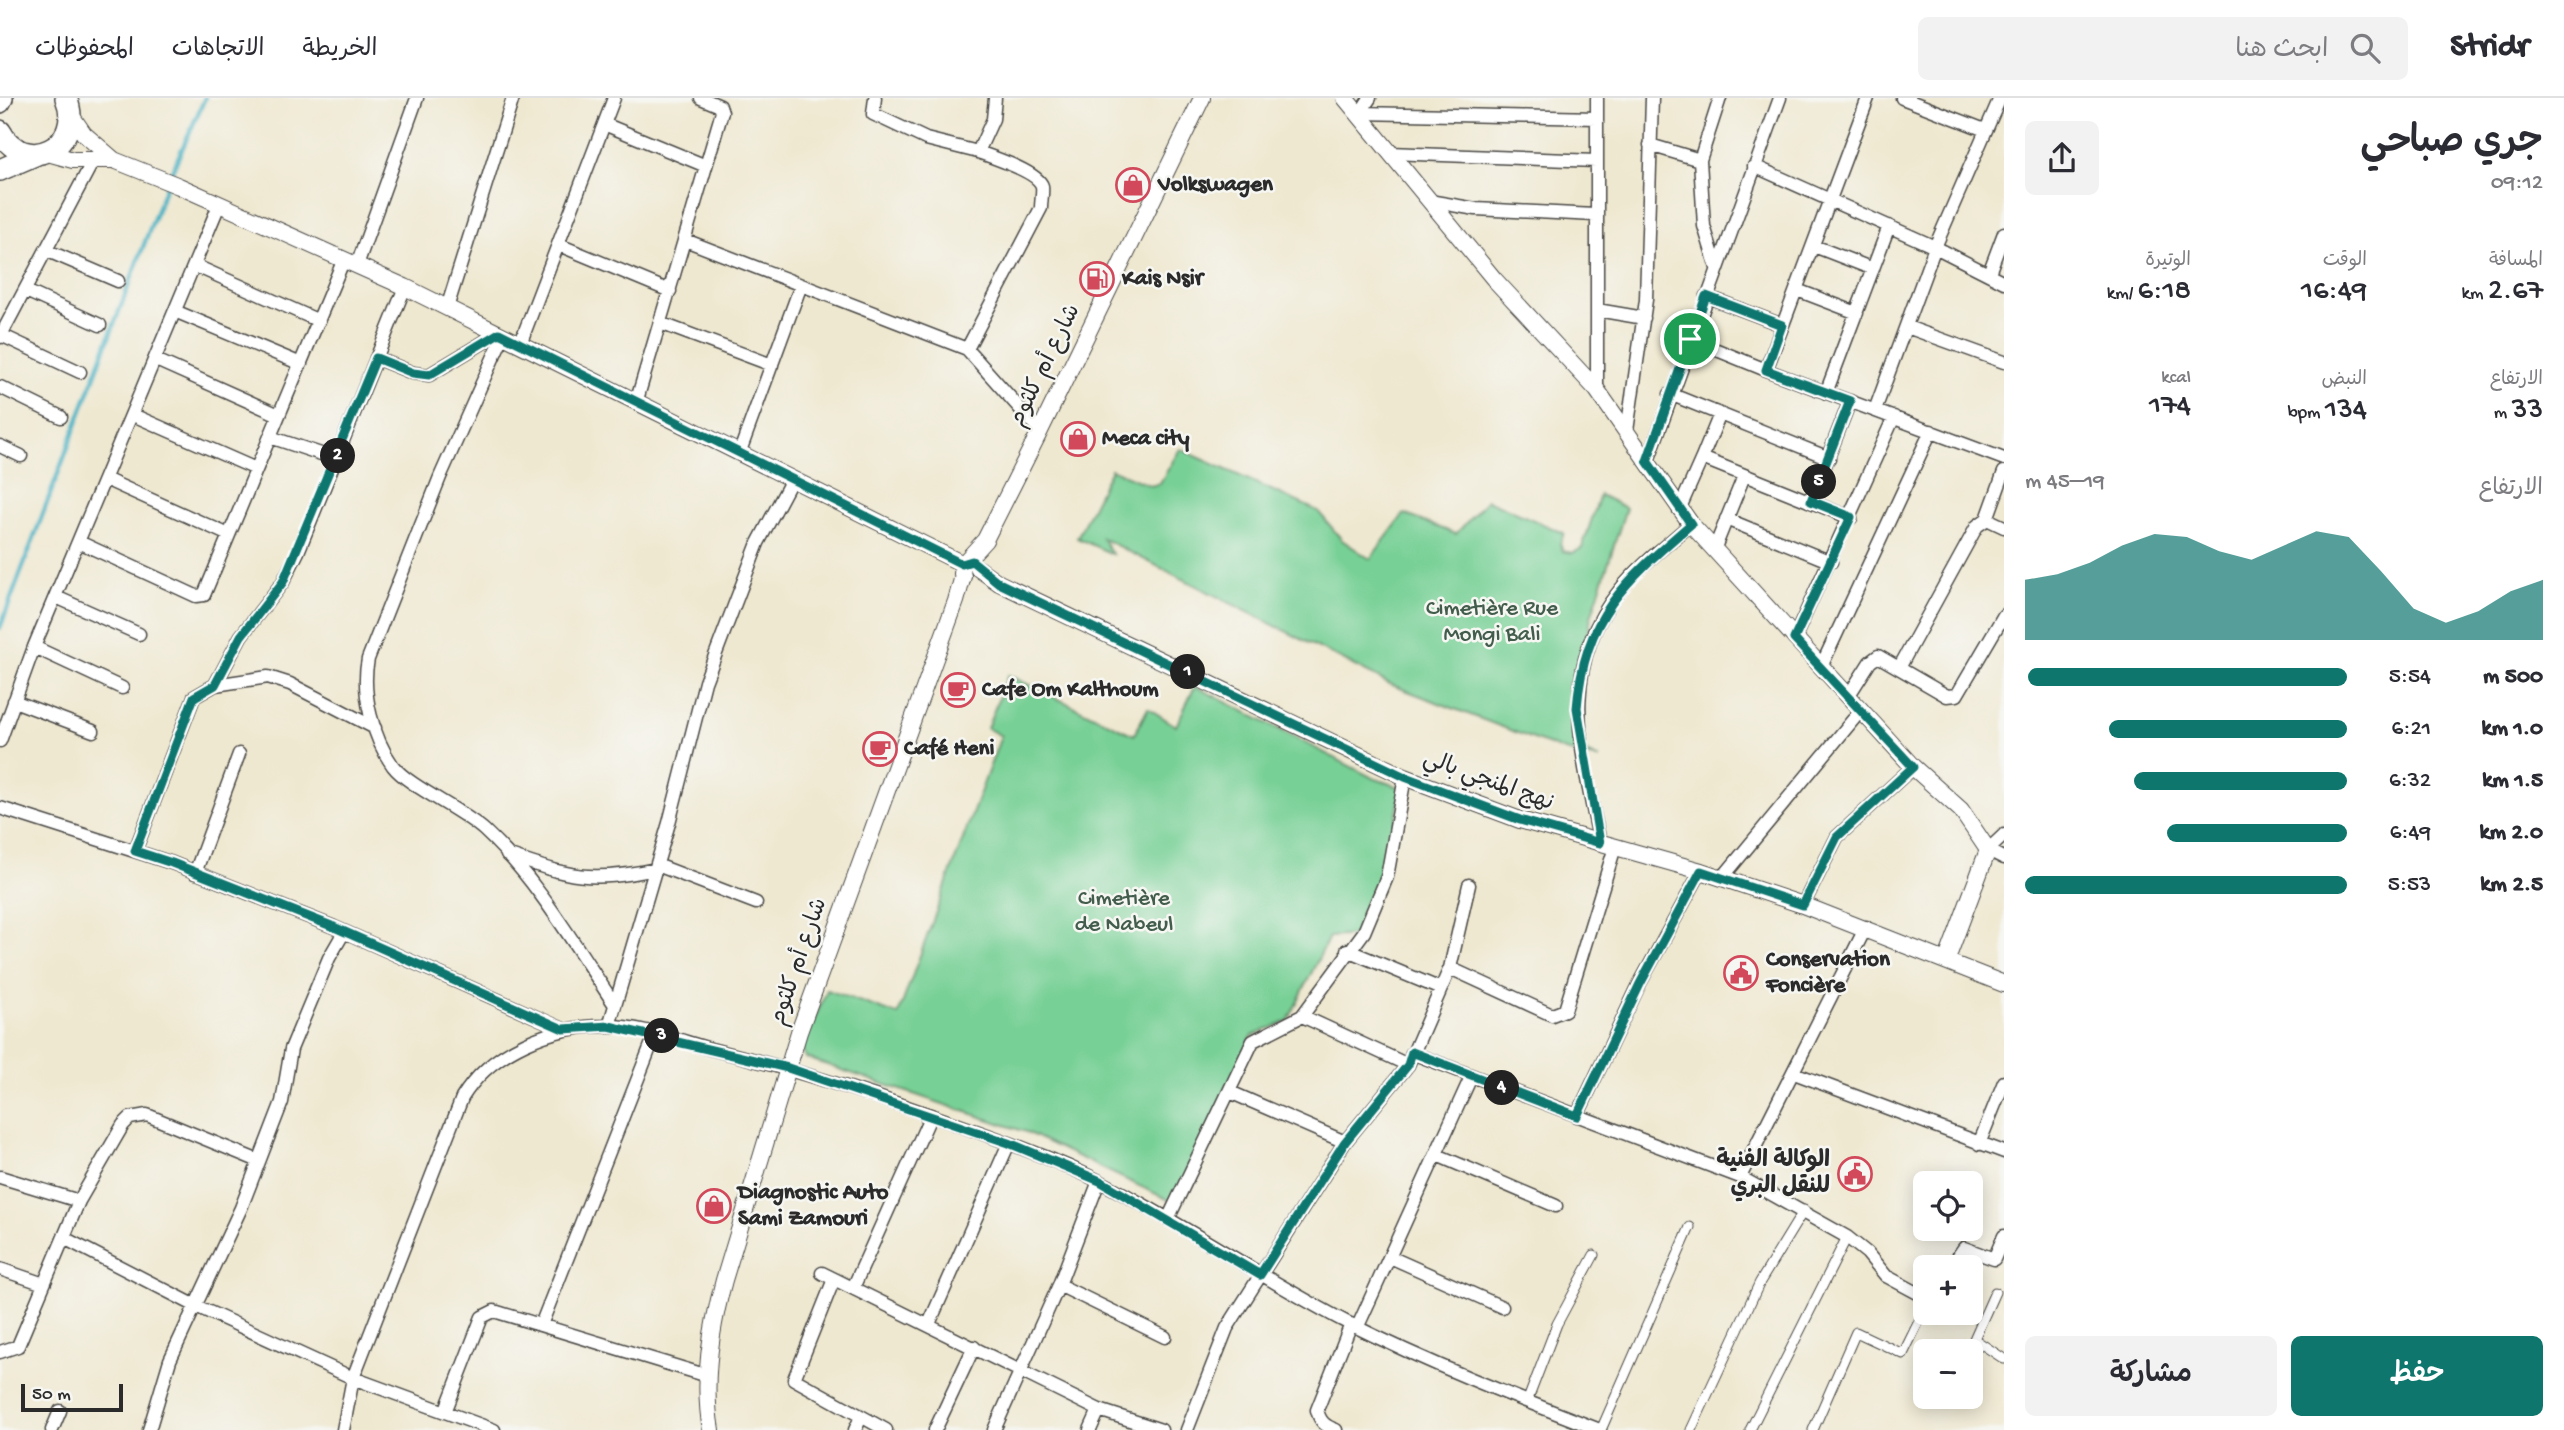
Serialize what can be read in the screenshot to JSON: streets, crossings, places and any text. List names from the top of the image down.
{
  "streets": {
    "street": ["شارع أم كلثوم", "نهج المنجي بالي"]
  },
  "crossings": [
    ["شارع أم كلثوم", "نهج المنجي بالي"]
  ],
  "parks": ["Cimetière Rue Mongi Bali", "Cimetière de Nabeul"],
  "places": {
    "shop": ["Volkswagen", "Meca city", "Diagnostic Auto Sami Zamouri"],
    "fuel station": ["Kais Nsir"],
    "cafe": ["Cafe Om Kalthoum", "Café Heni"],
    "public building": ["Conservation Foncière", "الوكالة الفنية للنقل البري"]
  },
  "scale_bar": "50 m",
  "page": {
    "header": "Stridr",
    "search": "ابحث هنا",
    "nav": ["الخريطة", "الاتجاهات", "المحفوظات"],
    "heading": ["جري صباحي", "09:12"],
    "stats": [
      ["المسافة", "2.67 km"],
      ["الوقت", "16:49"],
      ["الوتيرة", "6:18 /km"],
      ["الارتفاع", "33 m"],
      ["النبض", "134 bpm"],
      ["kcal", "174"]
    ],
    "pins": [
      "2",
      "5",
      "1",
      "3",
      "4"
    ],
    "chart": ["الارتفاع", "19–45 m"],
    "list": [
      {
        "name": "500 m",
        "note": "5:54"
      },
      {
        "name": "1.0 km",
        "note": "6:21"
      },
      {
        "name": "1.5 km",
        "note": "6:32"
      },
      {
        "name": "2.0 km",
        "note": "6:49"
      },
      {
        "name": "2.5 km",
        "note": "5:53"
      }
    ],
    "map_buttons": ["+", "−"],
    "buttons": ["حفظ", "مشاركة"],
    "scale": "50 m"
  }
}
